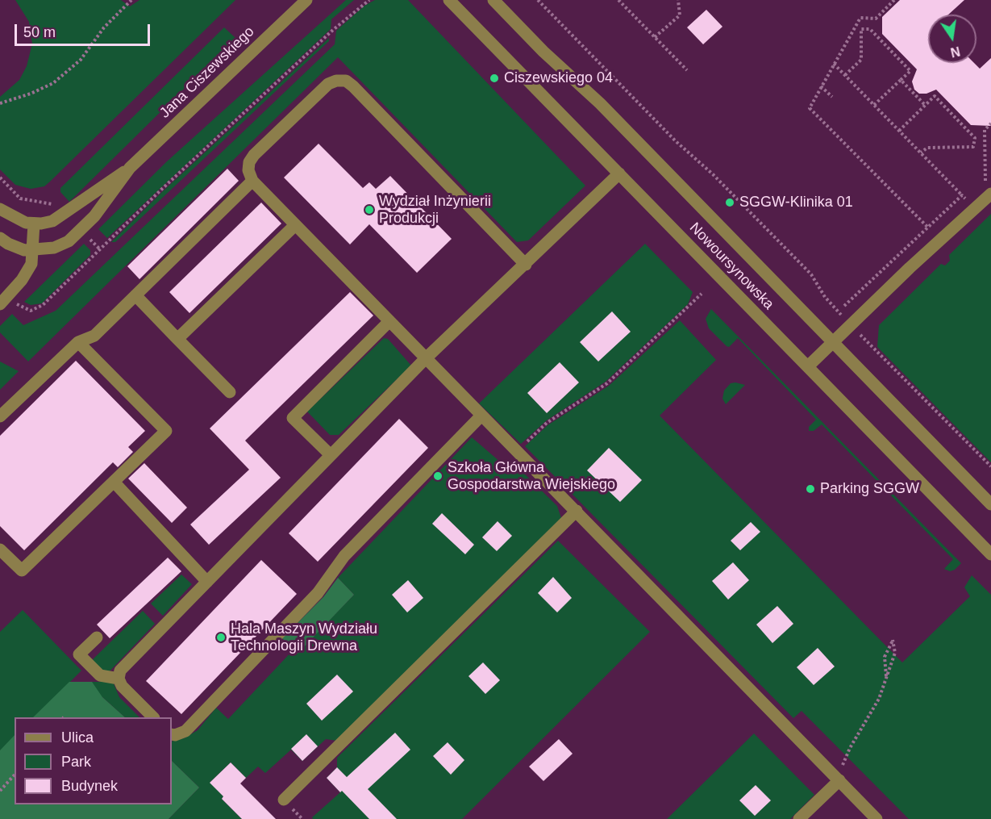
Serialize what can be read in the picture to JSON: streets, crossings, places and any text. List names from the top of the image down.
{
  "streets": {
    "street": ["Jana Ciszewskiego", "Nowoursynowska"]
  },
  "places": [
    "Ciszewskiego 04",
    "SGGW-Klinika 01",
    "Wydział Inżynierii Produkcji",
    "Szkoła Główna Gospodarstwa Wiejskiego",
    "Parking SGGW",
    "Hala Maszyn Wydziału Technologii Drewna"
  ],
  "legend": ["Ulica", "Park", "Budynek"],
  "scale_bar": "50 m",
  "north": "bottom"
}
